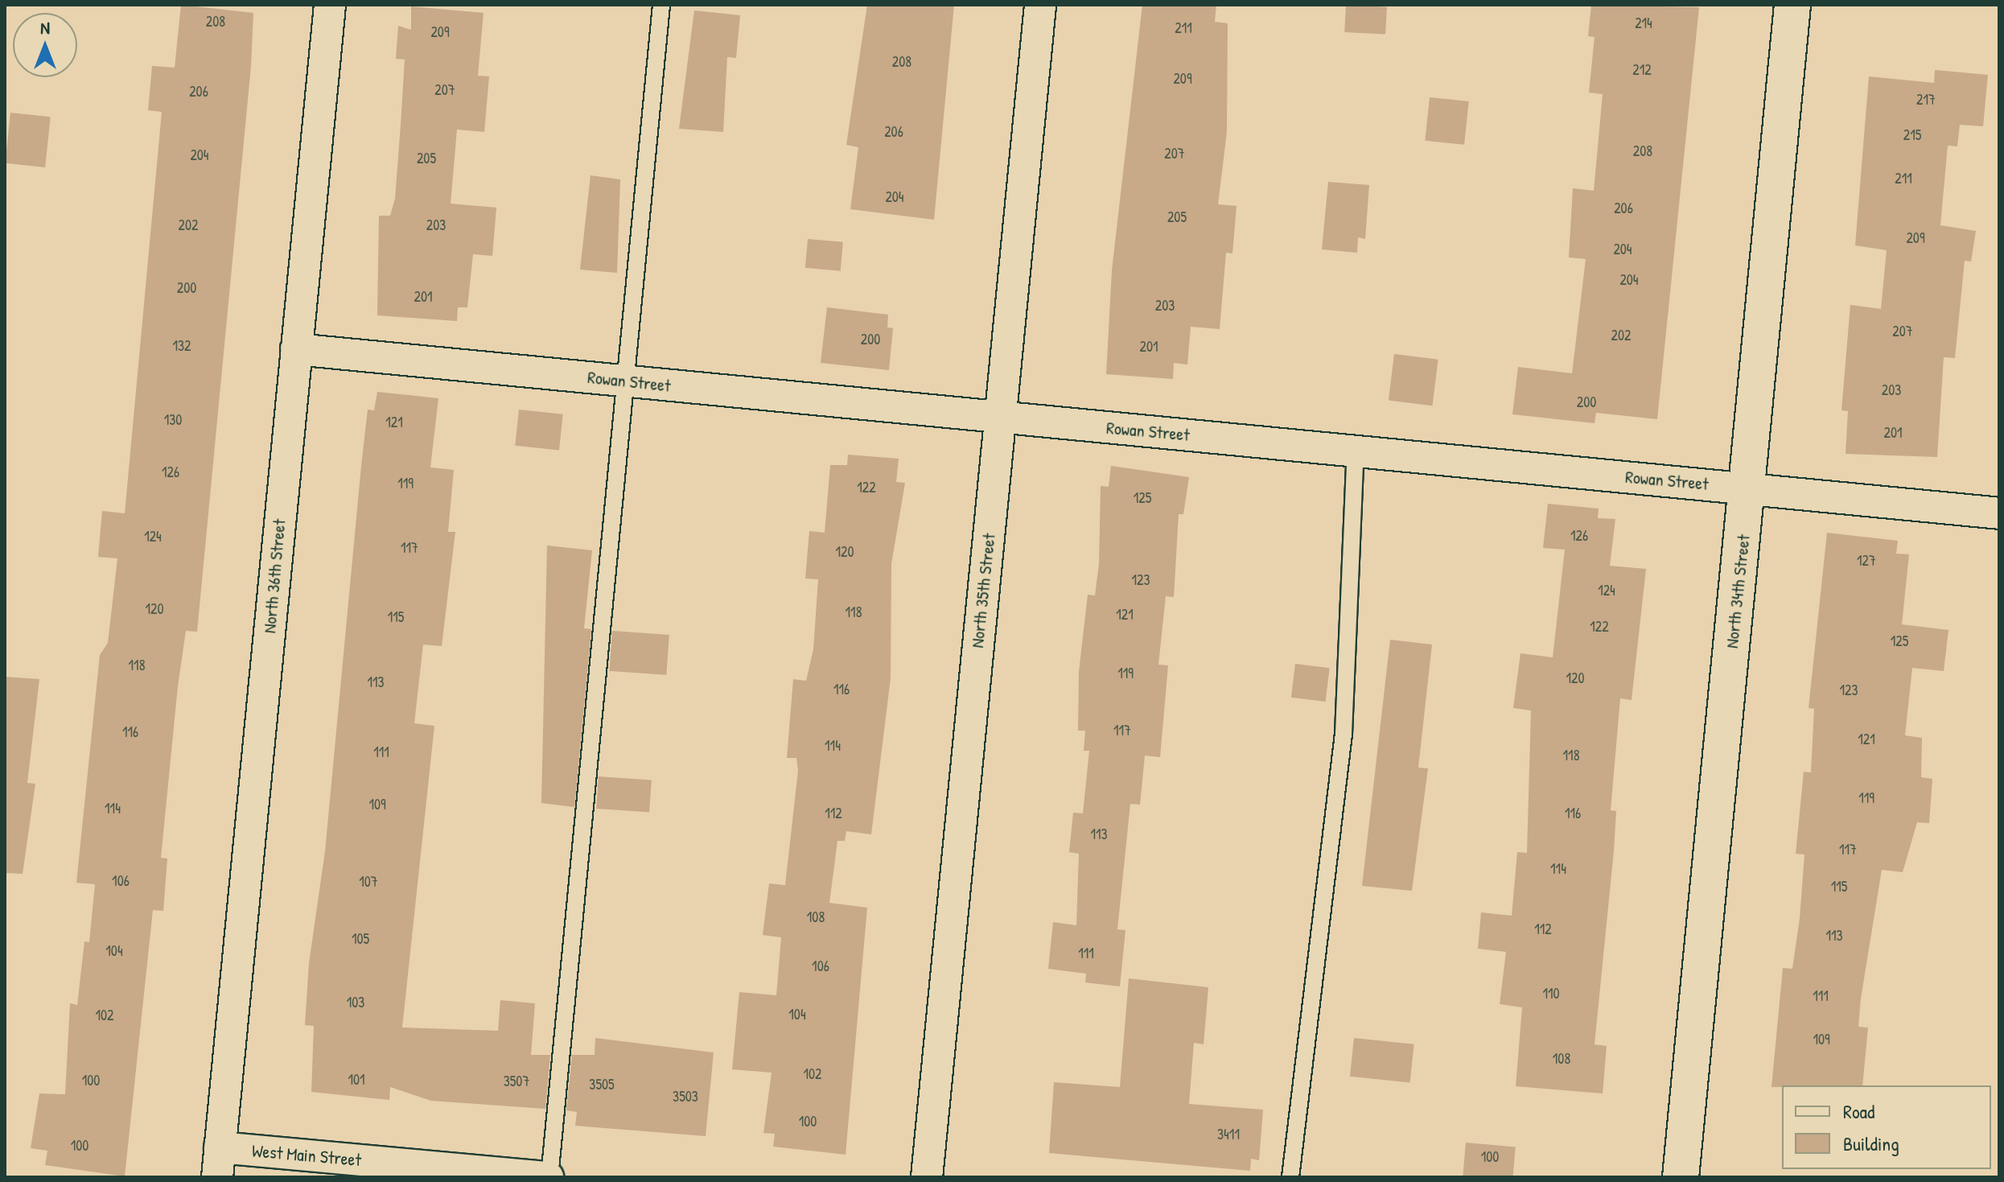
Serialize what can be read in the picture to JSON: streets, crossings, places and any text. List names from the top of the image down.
{
  "streets": {
    "street": [
      "Rowan Street",
      "North 36th Street",
      "North 35th Street",
      "North 34th Street",
      "West Main Street"
    ]
  },
  "crossings": [
    ["Rowan Street", "North 36th Street"],
    ["Rowan Street", "North 35th Street"],
    ["Rowan Street", "North 34th Street"],
    ["North 36th Street", "West Main Street"]
  ],
  "house_numbers": [
    "208",
    "214",
    "211",
    "209",
    "208",
    "212",
    "209",
    "207",
    "206",
    "217",
    "206",
    "215",
    "208",
    "207",
    "204",
    "205",
    "211",
    "204",
    "206",
    "205",
    "202",
    "203",
    "209",
    "204",
    "204",
    "200",
    "201",
    "203",
    "207",
    "202",
    "200",
    "132",
    "201",
    "203",
    "200",
    "130",
    "121",
    "201",
    "126",
    "119",
    "122",
    "125",
    "126",
    "124",
    "117",
    "120",
    "127",
    "123",
    "124",
    "120",
    "118",
    "121",
    "115",
    "122",
    "125",
    "118",
    "119",
    "120",
    "113",
    "116",
    "123",
    "117",
    "116",
    "121",
    "114",
    "111",
    "118",
    "119",
    "109",
    "114",
    "112",
    "116",
    "113",
    "117",
    "114",
    "106",
    "107",
    "115",
    "108",
    "112",
    "113",
    "105",
    "104",
    "111",
    "106",
    "110",
    "111",
    "103",
    "104",
    "102",
    "109",
    "108",
    "102",
    "101",
    "100",
    "3507",
    "3505",
    "3503",
    "100",
    "3411",
    "100",
    "100"
  ],
  "legend": ["Road", "Building"],
  "north": "top"
}
